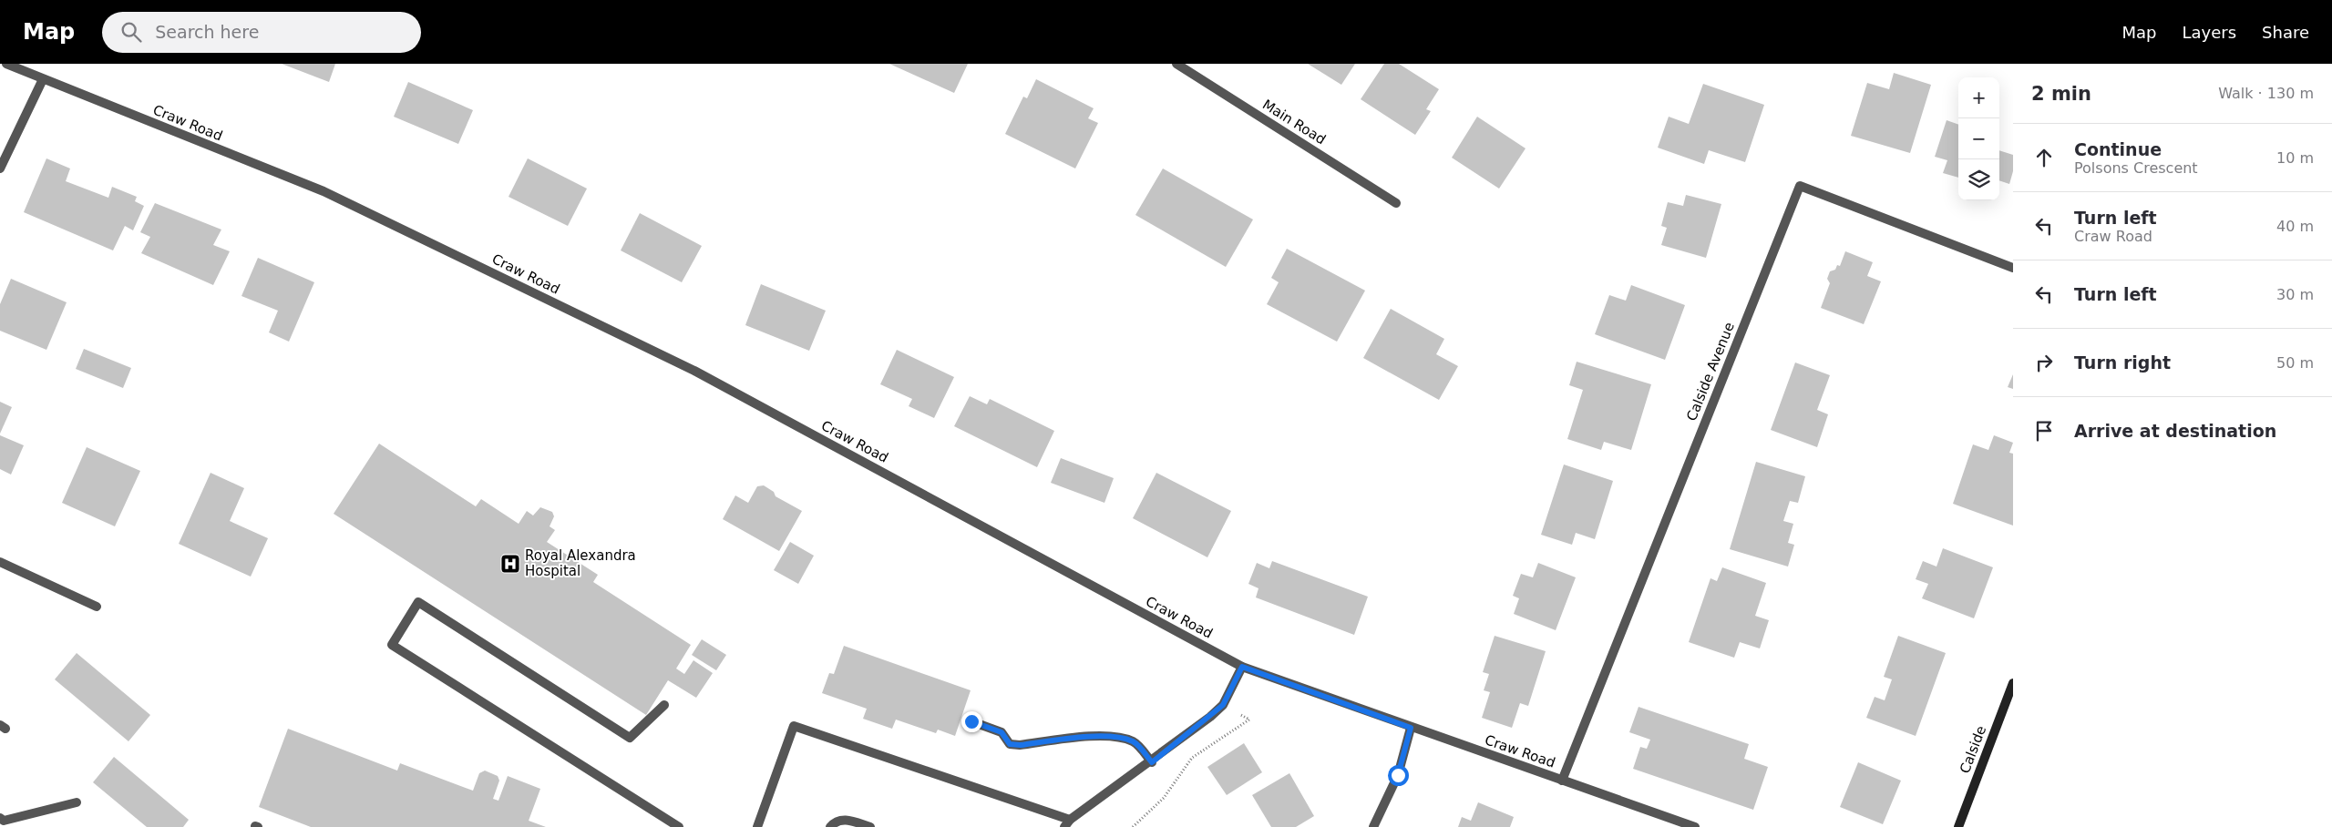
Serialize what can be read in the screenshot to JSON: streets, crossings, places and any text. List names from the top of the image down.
{
  "streets": {
    "street": [
      "Main Road",
      "Craw Road",
      "Calside Avenue",
      "Calside"
    ]
  },
  "crossings": [
    ["Craw Road", "Calside Avenue"]
  ],
  "places": {
    "hospital": ["Royal Alexandra Hospital"]
  },
  "page": {
    "header": "Map",
    "search": "Search here",
    "nav": ["Map", "Layers", "Share"],
    "heading": ["2 min", "Walk · 130 m"],
    "map_buttons": ["+", "−"],
    "list": [
      ["Continue", "Polsons Crescent", "10 m"],
      ["Turn left", "Craw Road", "40 m"],
      ["Turn left", "30 m"],
      ["Turn right", "50 m"],
      "Arrive at destination"
    ]
  }
}
